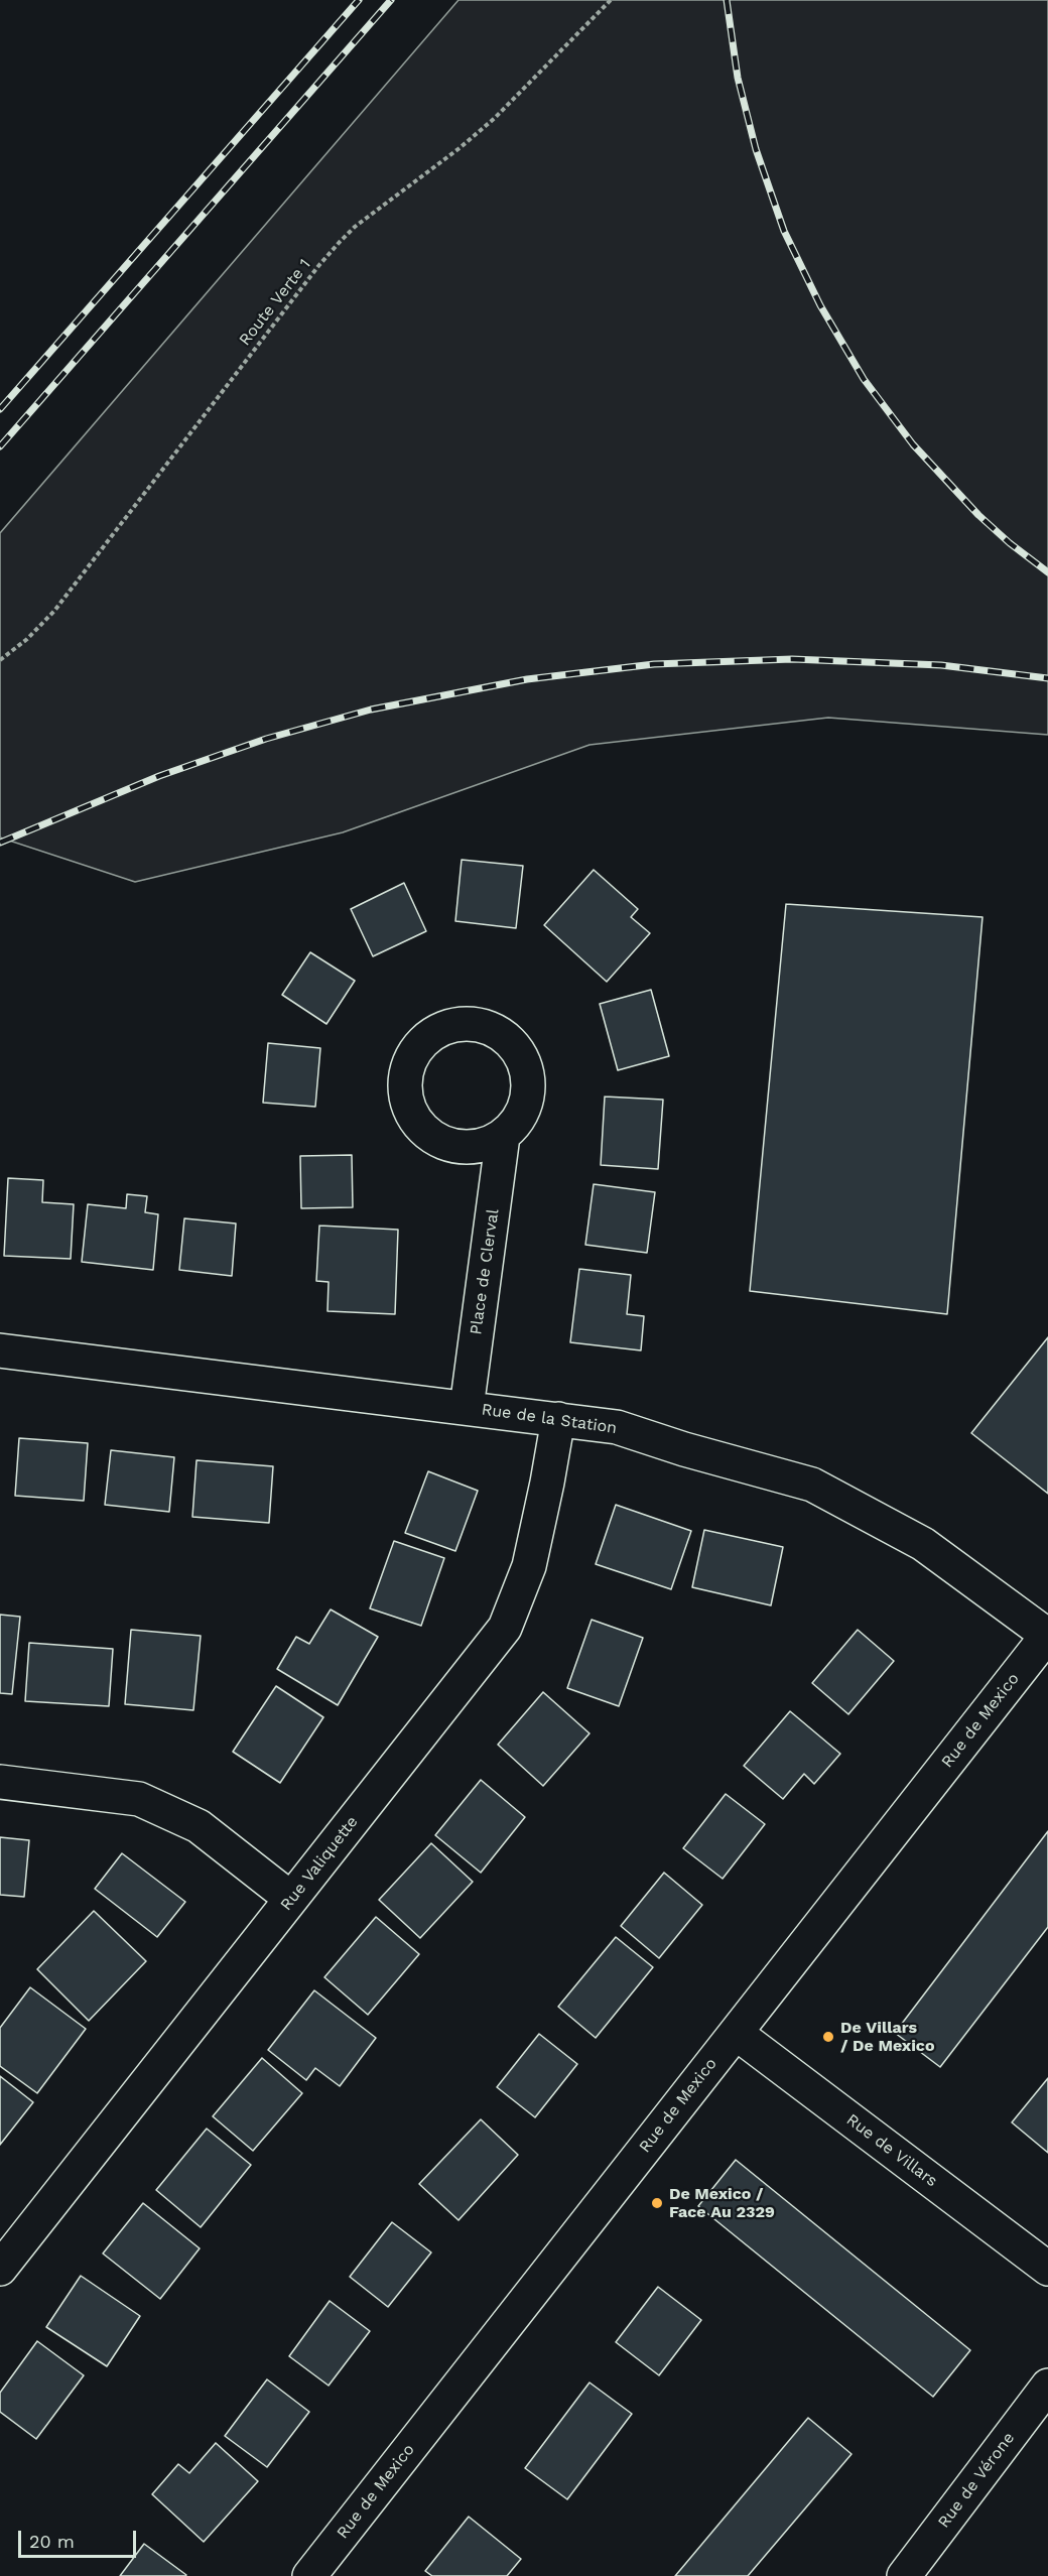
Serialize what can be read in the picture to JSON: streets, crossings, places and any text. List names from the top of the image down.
{
  "streets": {
    "street": [
      "Place de Clerval",
      "Rue de la Station",
      "Rue de Mexico",
      "Rue Valiquette",
      "Rue de Villars",
      "Rue de Vérone"
    ],
    "path": ["Route Verte 1"]
  },
  "crossings": [
    ["Place de Clerval", "Rue de la Station"],
    ["Rue de la Station", "Rue de Mexico"],
    ["Rue de la Station", "Rue Valiquette"],
    ["Rue de Mexico", "Rue de Villars"]
  ],
  "places": ["De Villars / De Mexico", "De Mexico / Face Au 2329"],
  "scale_bar": "20 m"
}
